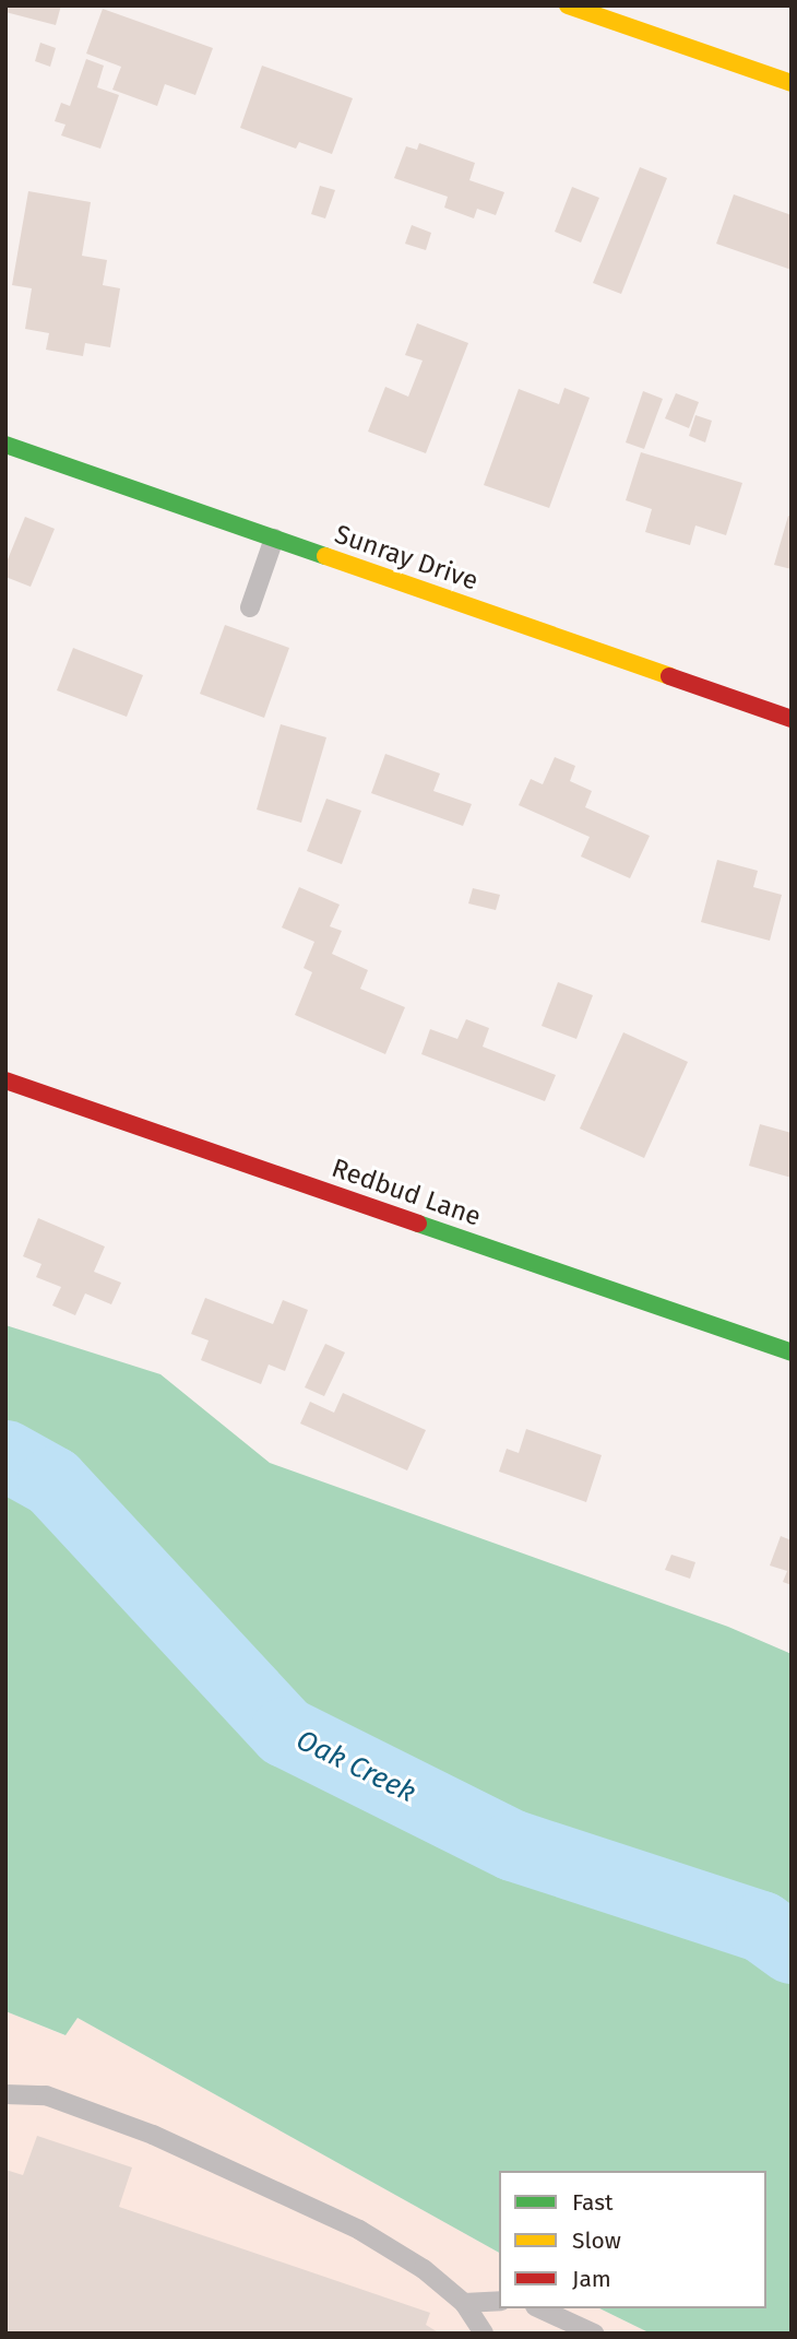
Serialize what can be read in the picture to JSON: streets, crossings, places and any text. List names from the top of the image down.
{
  "streets": {
    "street": ["Sunray Drive", "Redbud Lane"]
  },
  "water": ["Oak Creek"],
  "legend": ["Fast", "Slow", "Jam"]
}
